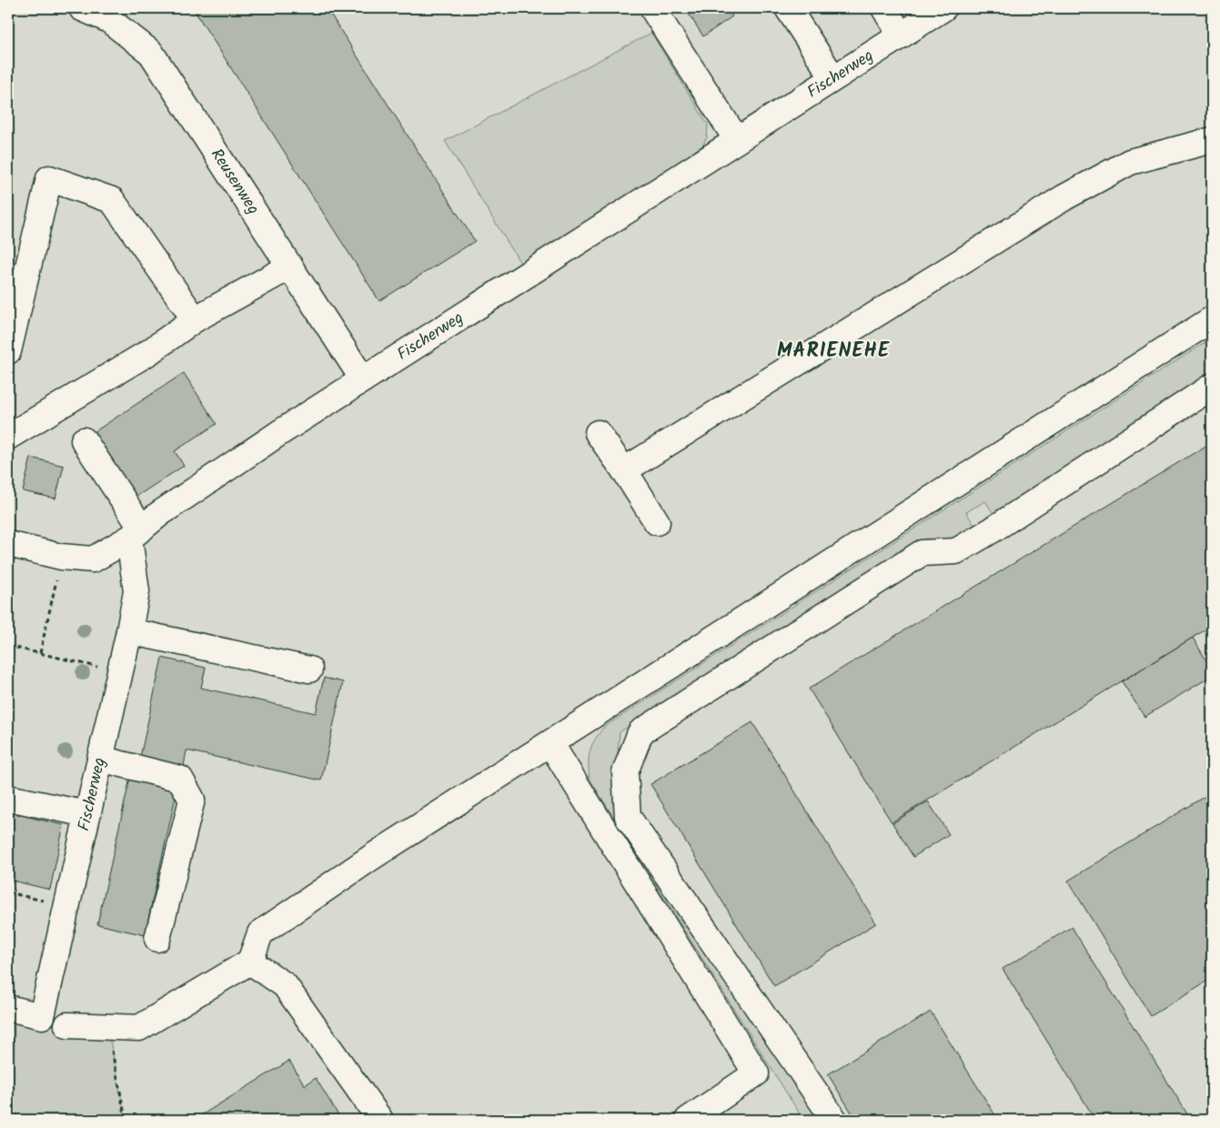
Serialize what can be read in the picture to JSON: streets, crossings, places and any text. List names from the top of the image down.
{
  "streets": {
    "street": ["Fischerweg", "Reusenweg"]
  },
  "crossings": [
    ["Fischerweg", "Reusenweg"]
  ],
  "districts": ["MARIENEHE"]
}
